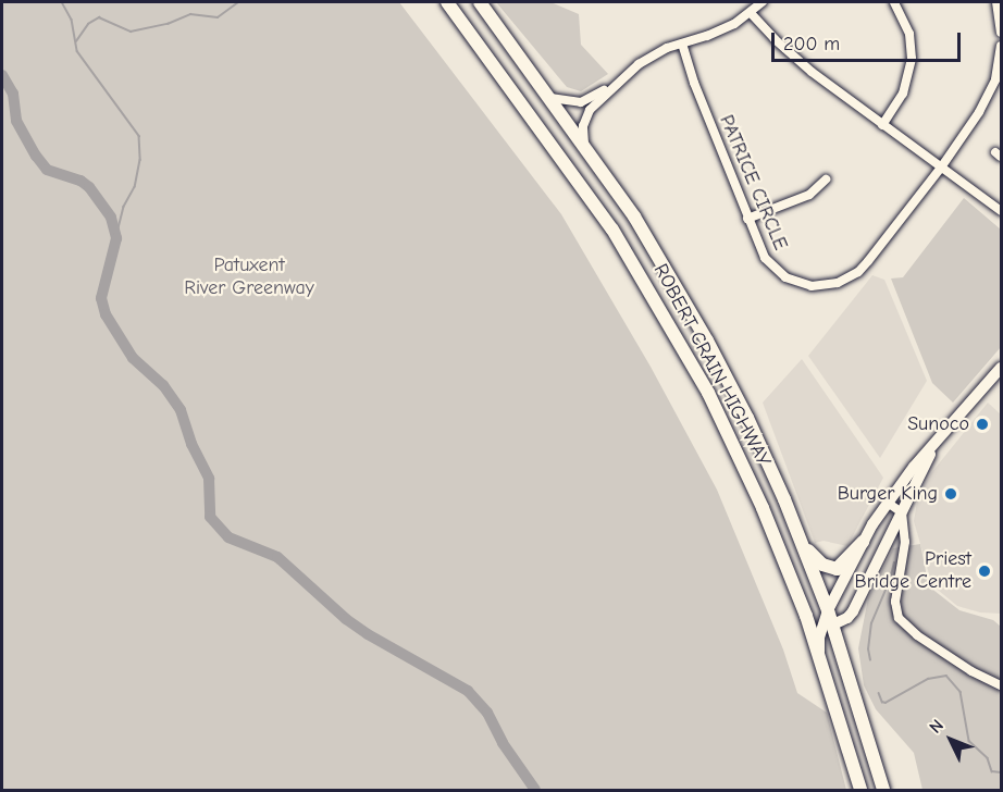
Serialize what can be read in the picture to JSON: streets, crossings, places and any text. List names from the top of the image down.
{
  "streets": {
    "highway": ["ROBERT CRAIN HIGHWAY"],
    "street": ["PATRICE CIRCLE"]
  },
  "parks": ["Patuxent River Greenway"],
  "places": ["Sunoco", "Burger King", "Priest Bridge Centre"],
  "scale_bar": "200 m",
  "north": "top left"
}
